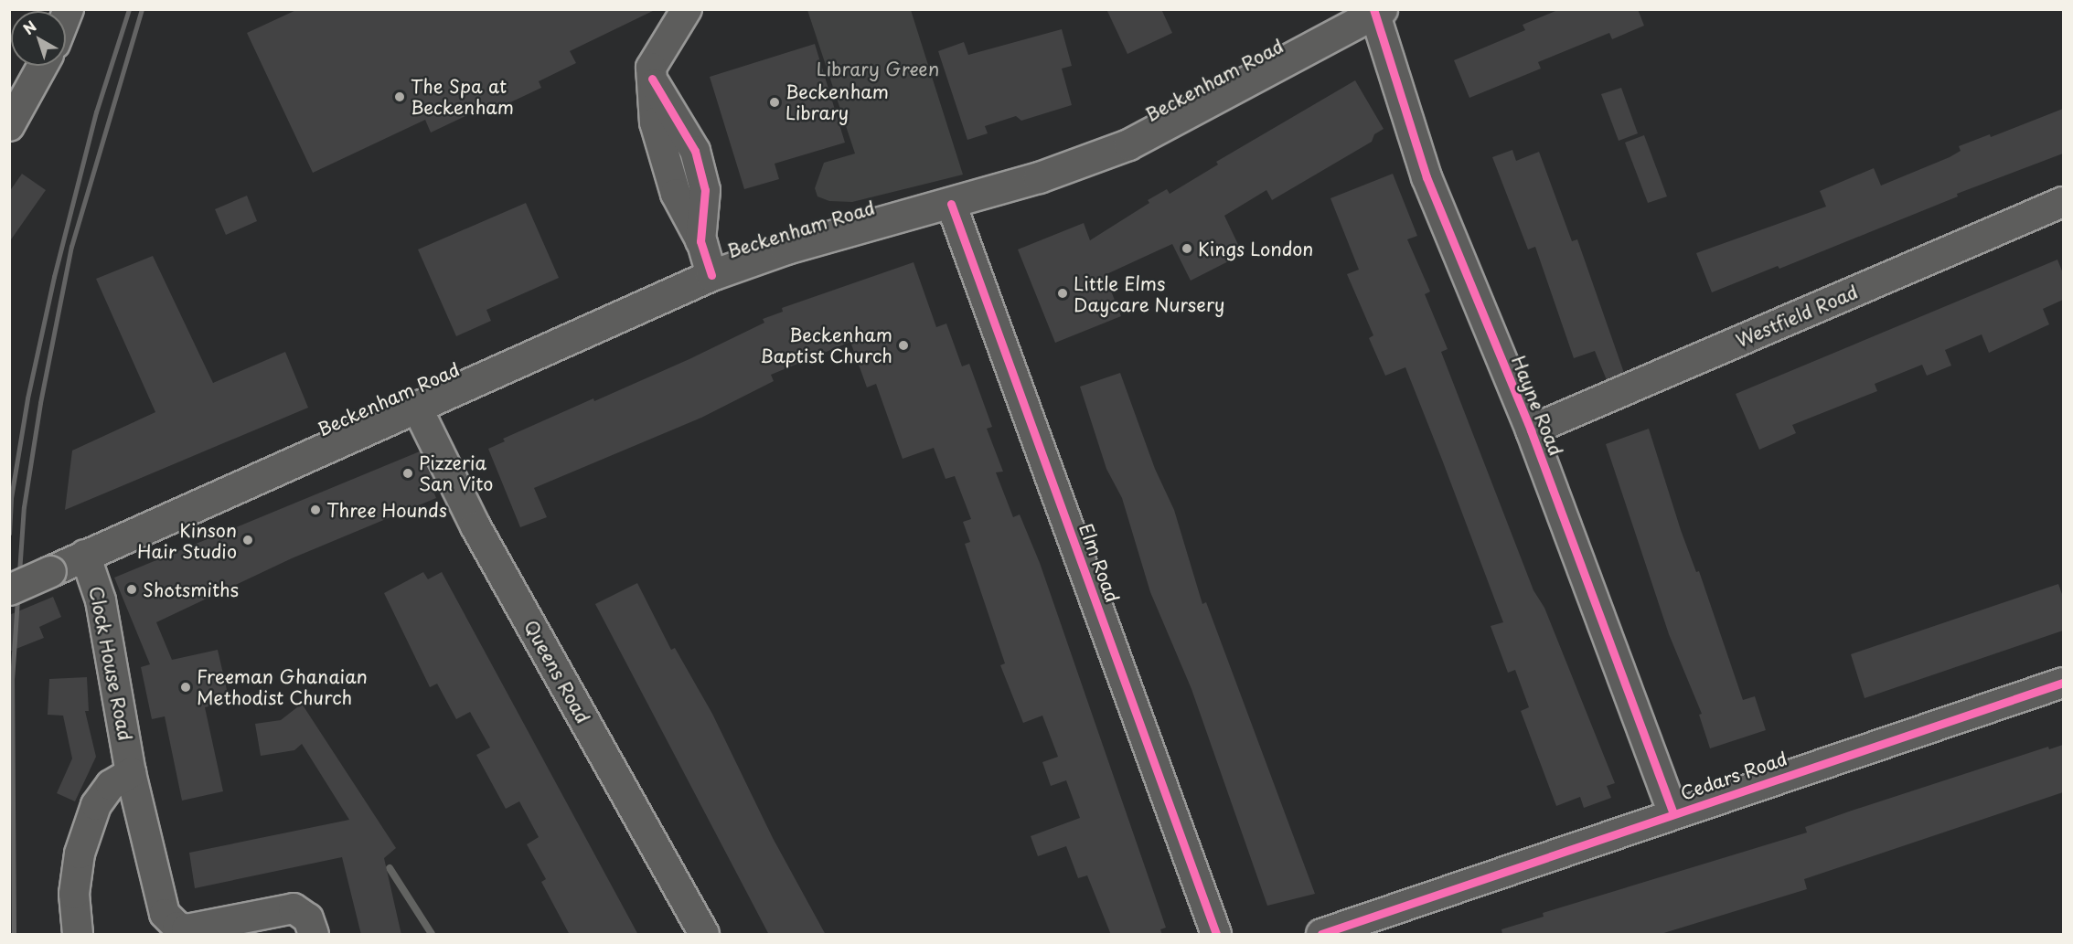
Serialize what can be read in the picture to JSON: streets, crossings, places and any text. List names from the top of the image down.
{
  "streets": {
    "main road": ["Beckenham Road"],
    "street": [
      "Westfield Road",
      "Hayne Road",
      "Elm Road",
      "Clock House Road",
      "Queens Road",
      "Cedars Road"
    ]
  },
  "crossings": [
    ["Beckenham Road", "Hayne Road"],
    ["Beckenham Road", "Elm Road"],
    ["Beckenham Road", "Clock House Road"],
    ["Beckenham Road", "Queens Road"],
    ["Westfield Road", "Hayne Road"],
    ["Hayne Road", "Cedars Road"]
  ],
  "parks": ["Library Green"],
  "places": [
    "The Spa at Beckenham",
    "Beckenham Library",
    "Kings London",
    "Little Elms Daycare Nursery",
    "Beckenham Baptist Church",
    "Pizzeria San Vito",
    "Three Hounds",
    "Kinson Hair Studio",
    "Shotsmiths",
    "Freeman Ghanaian Methodist Church"
  ],
  "north": "top left"
}
